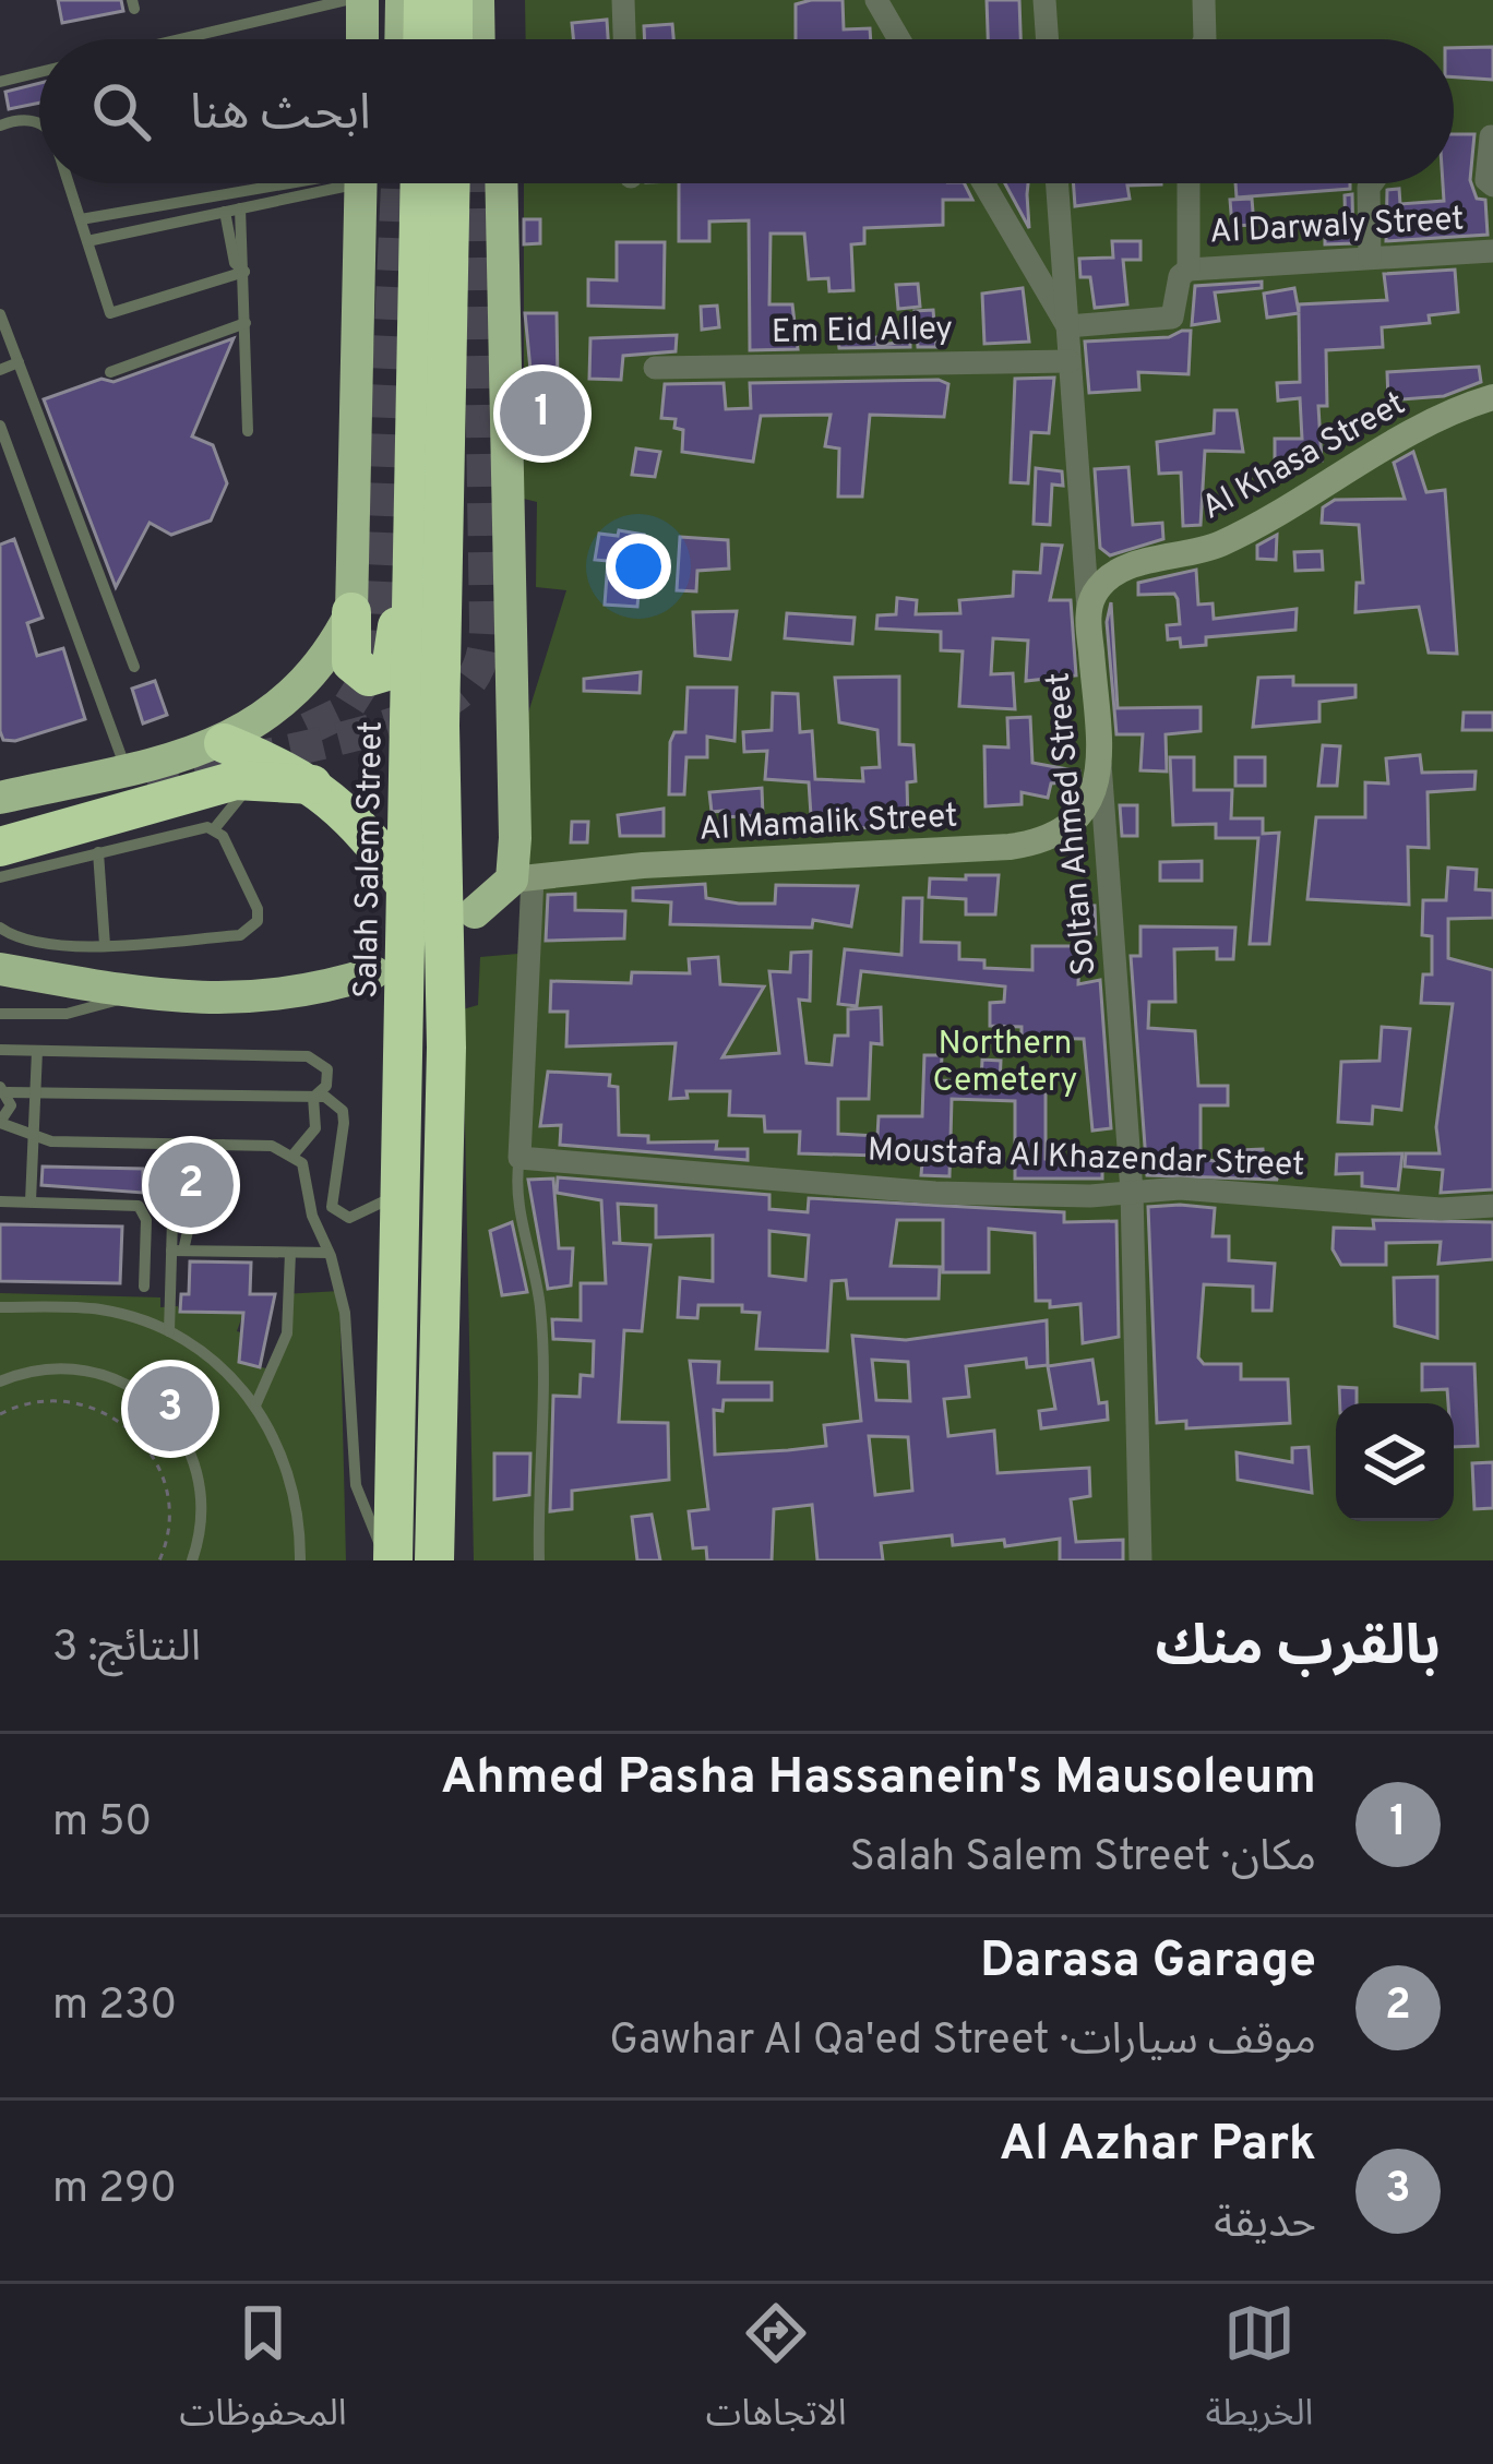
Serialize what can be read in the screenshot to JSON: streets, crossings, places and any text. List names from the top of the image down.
{
  "streets": {
    "highway": ["Salah Salem Street"],
    "street": [
      "Al Darwaly Street",
      "Em Eid Alley",
      "Al Khasa Street",
      "Al Mamalik Street",
      "Soltan Ahmed Street",
      "Moustafa Al Khazendar Street"
    ]
  },
  "crossings": [
    ["Al Darwaly Street", "Soltan Ahmed Street"],
    ["Em Eid Alley", "Soltan Ahmed Street"],
    ["Al Khasa Street", "Soltan Ahmed Street"],
    ["Al Mamalik Street", "Soltan Ahmed Street"],
    ["Soltan Ahmed Street", "Moustafa Al Khazendar Street"]
  ],
  "parks": ["Northern Cemetery"],
  "page": {
    "search": "ابحث هنا",
    "pins": ["1", "2", "3"],
    "heading": ["بالقرب منك", "النتائج: 3"],
    "list": [
      {
        "mark": "1",
        "name": "Ahmed Pasha Hassanein's Mausoleum",
        "note": "مكان · Salah Salem Street",
        "value": "50 m"
      },
      {
        "mark": "2",
        "name": "Darasa Garage",
        "note": "موقف سيارات · Gawhar Al Qa'ed Street",
        "value": "230 m"
      },
      {
        "mark": "3",
        "name": "Al Azhar Park",
        "note": "حديقة",
        "value": "290 m"
      }
    ],
    "nav": ["الخريطة", "الاتجاهات", "المحفوظات"]
  }
}
